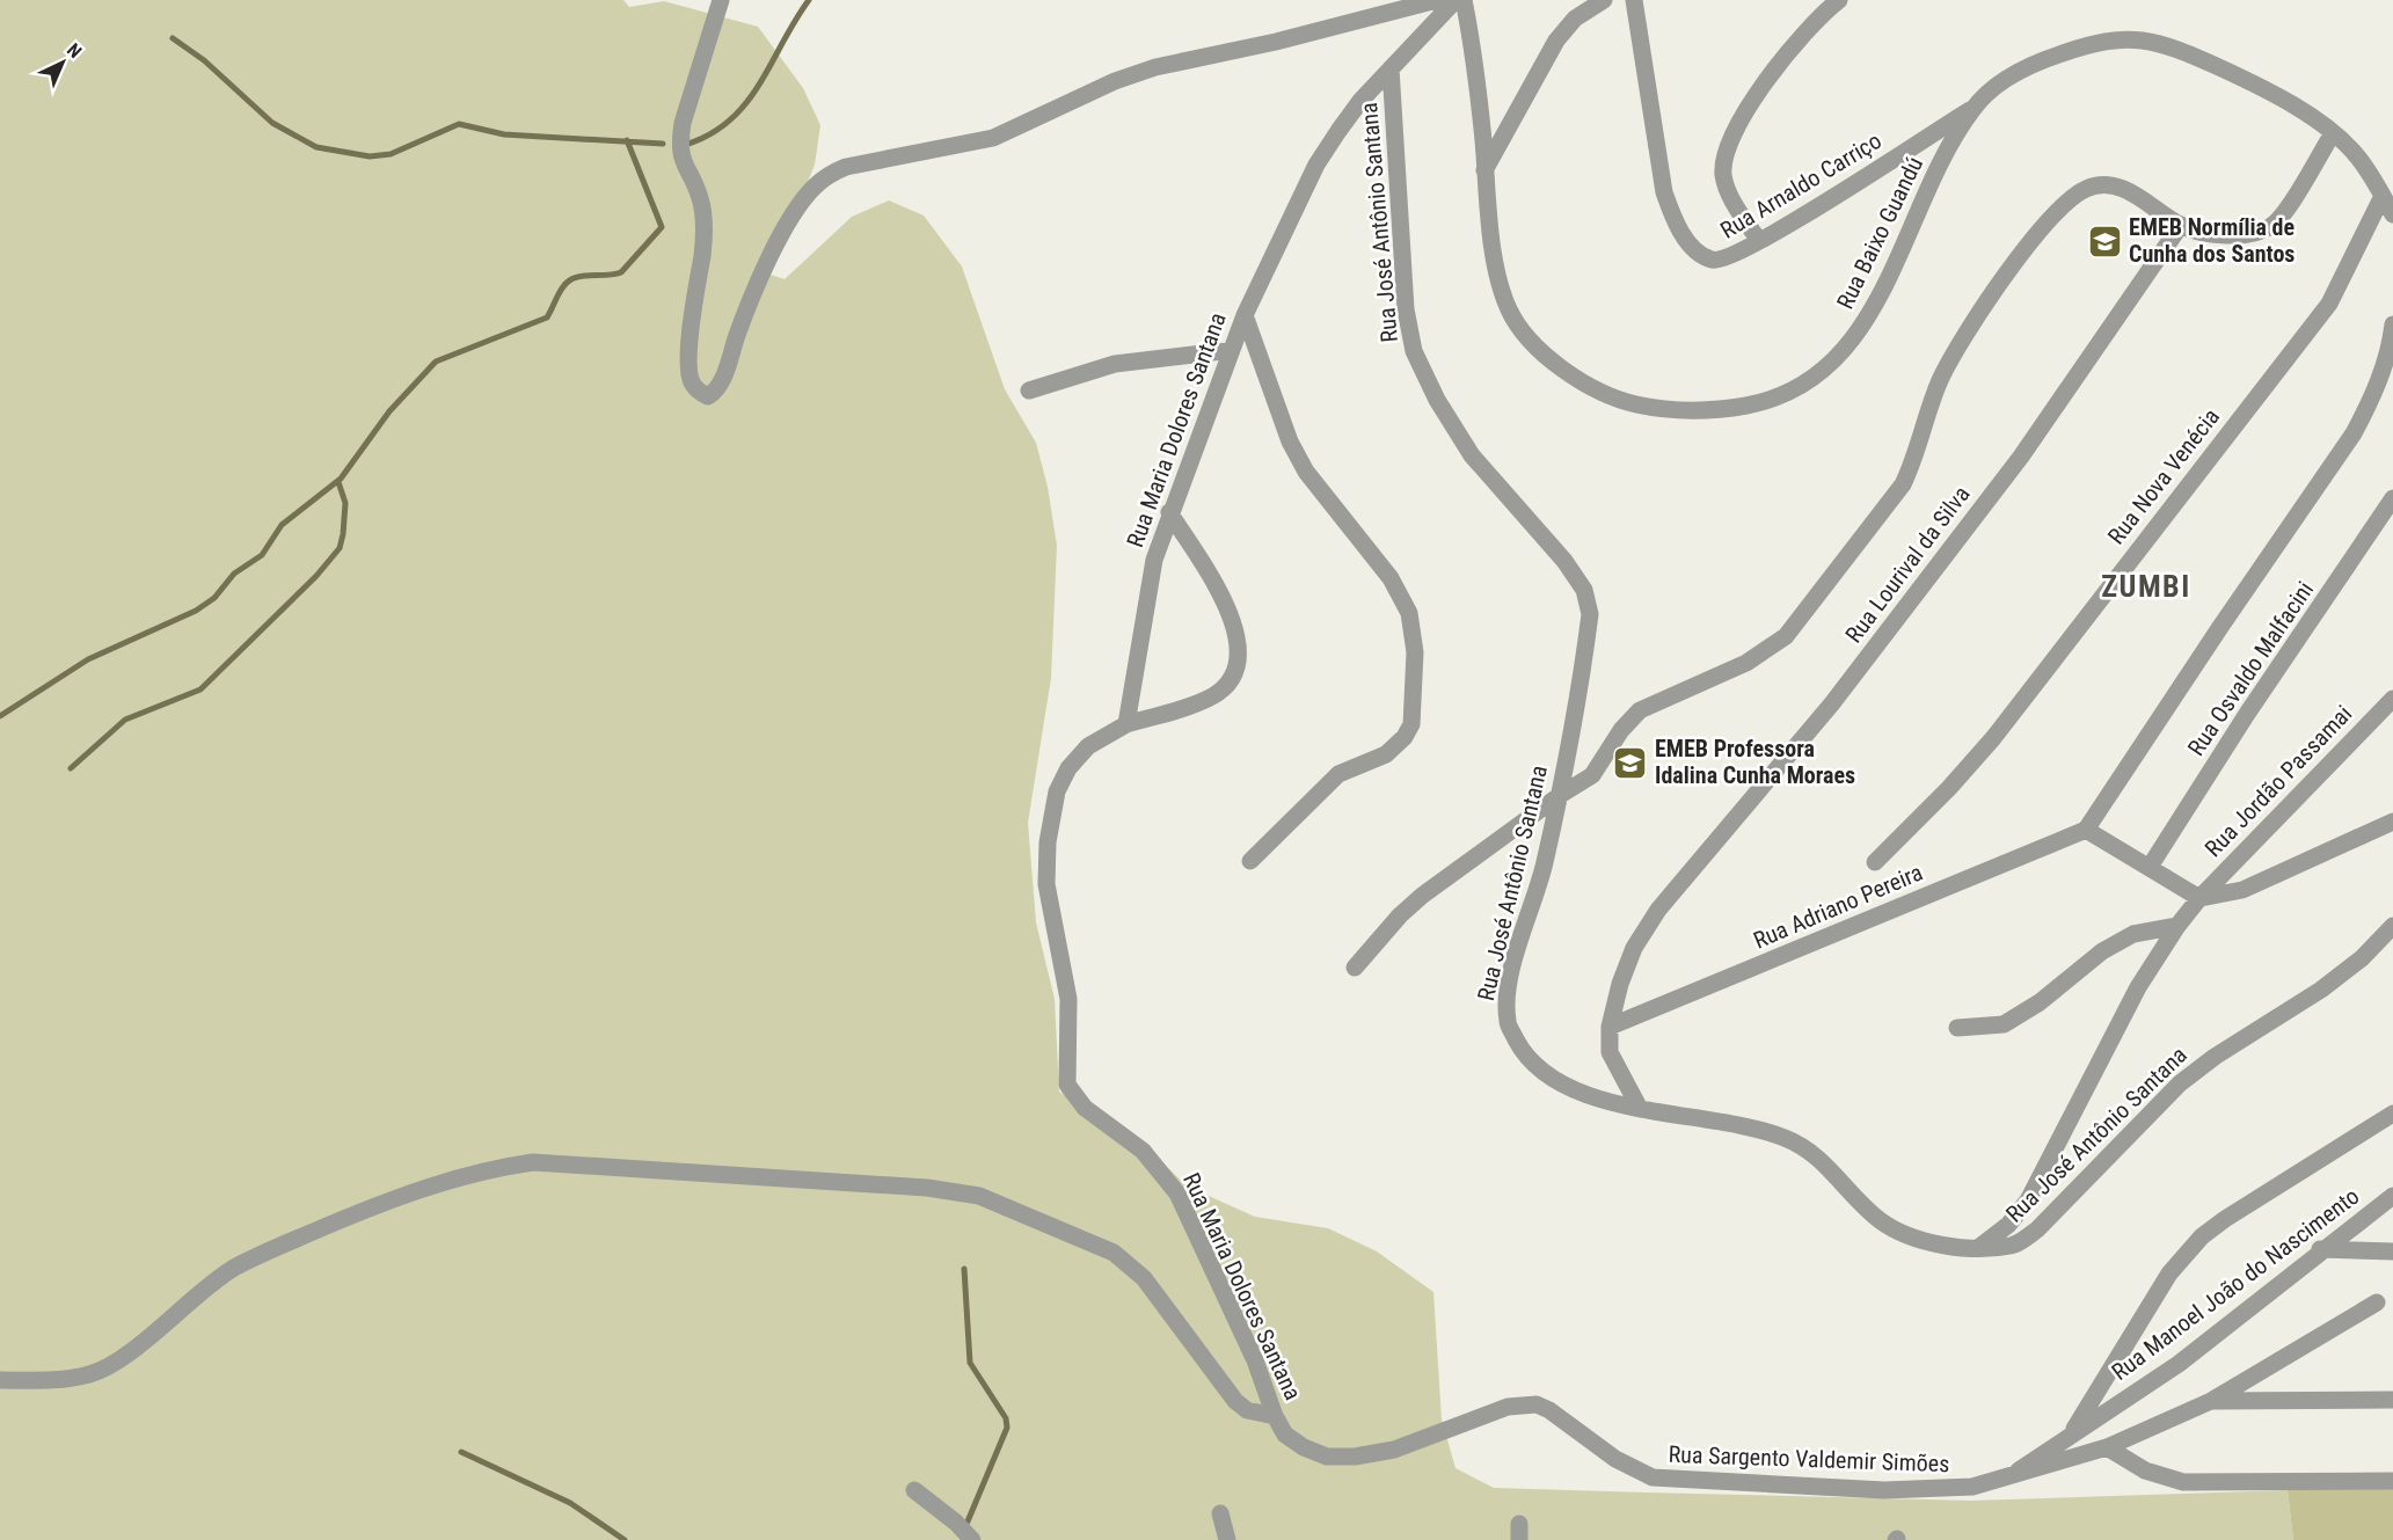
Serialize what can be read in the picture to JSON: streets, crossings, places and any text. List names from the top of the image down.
{
  "streets": {
    "street": [
      "Rua Arnaldo Carriço",
      "Rua José Antônio Santana",
      "Rua Baixo Guandú",
      "Rua Maria Dolores Santana",
      "Rua Nova Venécia",
      "Rua Lourival da Silva",
      "Rua Osvaldo Malfacini",
      "Rua Jordão Passamai",
      "Rua Adriano Pereira",
      "Rua Manoel João do Nascimento",
      "Rua Sargento Valdemir Simões"
    ]
  },
  "crossings": [
    ["Rua Arnaldo Carriço", "Rua Baixo Guandú"],
    ["Rua José Antônio Santana", "Rua Maria Dolores Santana"],
    ["Rua José Antônio Santana", "Rua Lourival da Silva"],
    ["Rua José Antônio Santana", "Rua Jordão Passamai"],
    ["Rua Baixo Guandú", "Rua Nova Venécia"],
    ["Rua Maria Dolores Santana", "Rua Sargento Valdemir Simões"],
    ["Rua Lourival da Silva", "Rua Adriano Pereira"],
    ["Rua Manoel João do Nascimento", "Rua Sargento Valdemir Simões"]
  ],
  "districts": ["ZUMBI"],
  "places": {
    "school or university": ["EMEB Normília de Cunha dos Santos", "EMEB Professora Idalina Cunha Moraes"]
  },
  "north": "top right"
}
